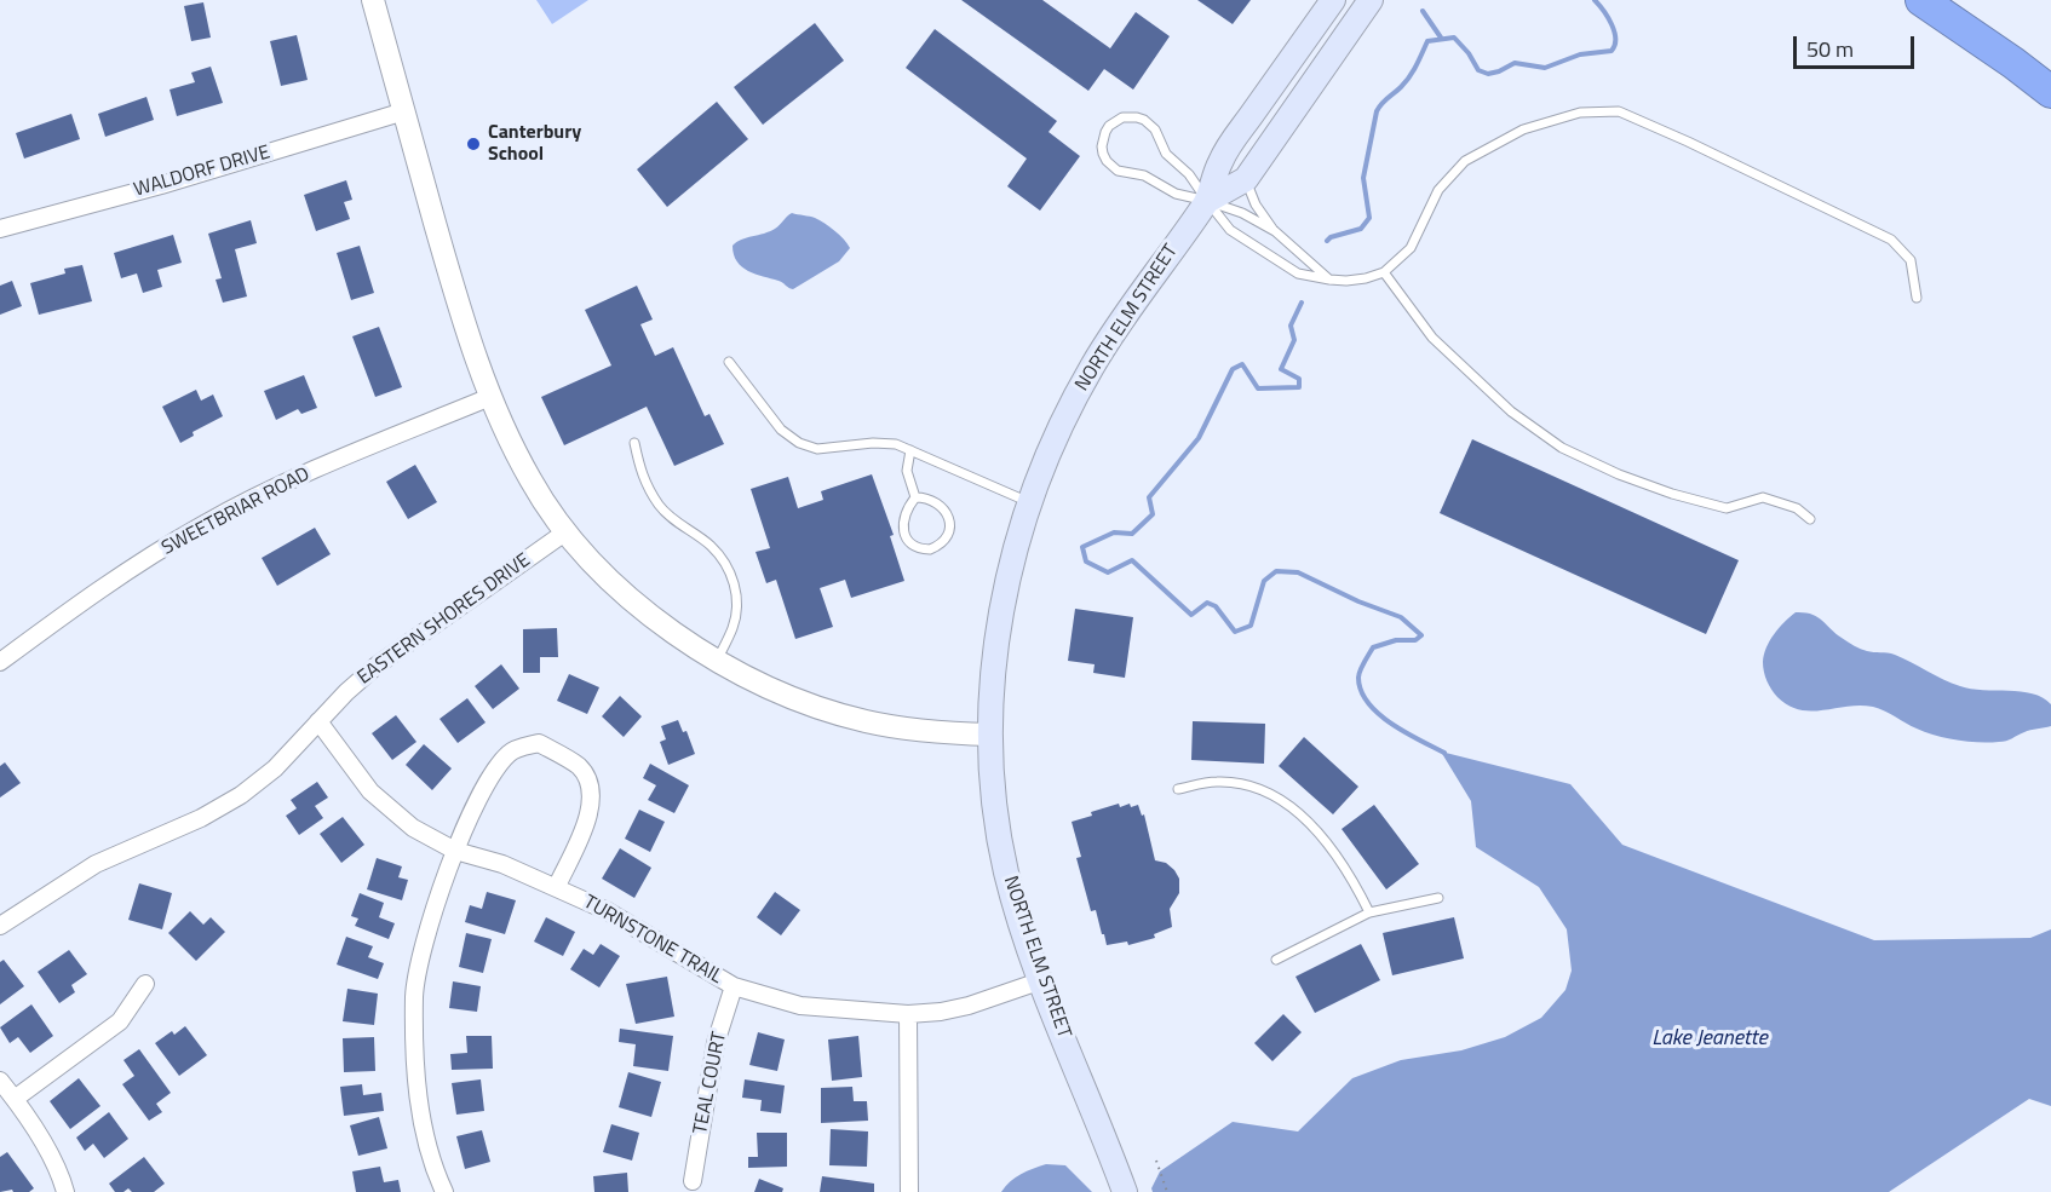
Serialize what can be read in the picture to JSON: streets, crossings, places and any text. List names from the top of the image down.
{
  "streets": {
    "main road": ["NORTH ELM STREET"],
    "street": [
      "WALDORF DRIVE",
      "SWEETBRIAR ROAD",
      "EASTERN SHORES DRIVE",
      "TURNSTONE TRAIL",
      "TEAL COURT"
    ]
  },
  "crossings": [
    ["NORTH ELM STREET", "TURNSTONE TRAIL"],
    ["EASTERN SHORES DRIVE", "TURNSTONE TRAIL"],
    ["TURNSTONE TRAIL", "TEAL COURT"]
  ],
  "water": ["Lake Jeanette"],
  "places": ["Canterbury School"],
  "scale_bar": "50 m"
}
